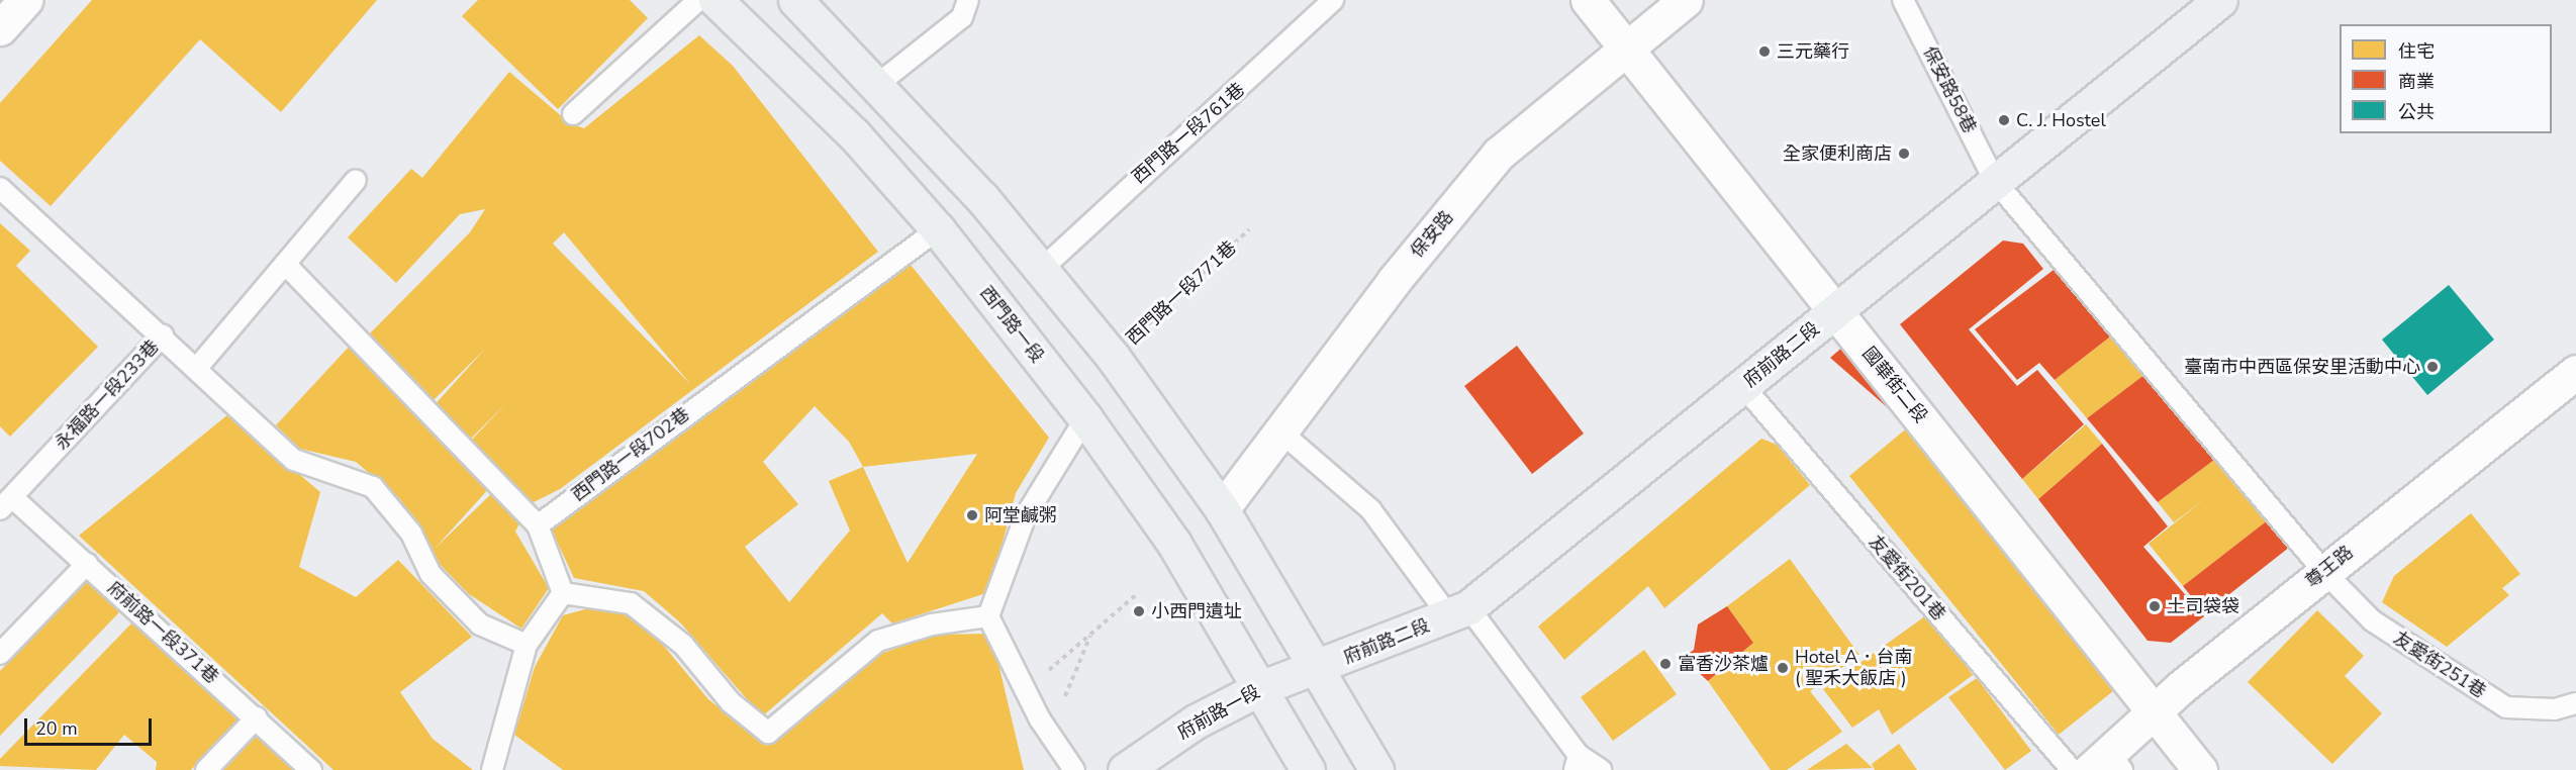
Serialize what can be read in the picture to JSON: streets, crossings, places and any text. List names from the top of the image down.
{
  "streets": {
    "street": [
      "保安路",
      "西門路一段",
      "府前路二段",
      "國華街二段",
      "尊王路",
      "府前路一段"
    ],
    "lane": [
      "保安路58巷",
      "西門路一段761巷",
      "永福路一段233巷",
      "西門路一段702巷",
      "友愛街201巷",
      "府前路一段371巷",
      "友愛街251巷"
    ],
    "path": ["西門路一段771巷"]
  },
  "crossings": [
    ["保安路58巷", "府前路二段"],
    ["保安路58巷", "尊王路"],
    ["保安路58巷", "友愛街251巷"],
    ["保安路", "國華街二段"],
    ["西門路一段", "西門路一段702巷"],
    ["西門路一段", "府前路一段"],
    ["府前路二段", "國華街二段"],
    ["府前路二段", "友愛街201巷"],
    ["府前路二段", "府前路一段"],
    ["國華街二段", "尊王路"],
    ["永福路一段233巷", "府前路一段371巷"],
    ["尊王路", "友愛街251巷"]
  ],
  "places": [
    "三元藥行",
    "C. J. Hostel",
    "全家便利商店",
    "臺南市中西區保安里活動中心",
    "阿堂鹹粥",
    "土司袋袋",
    "小西門遺址",
    "富香沙茶爐",
    "Hotel A．台南 ( 聖禾大飯店 )"
  ],
  "legend": ["住宅", "商業", "公共"],
  "scale_bar": "20 m"
}
